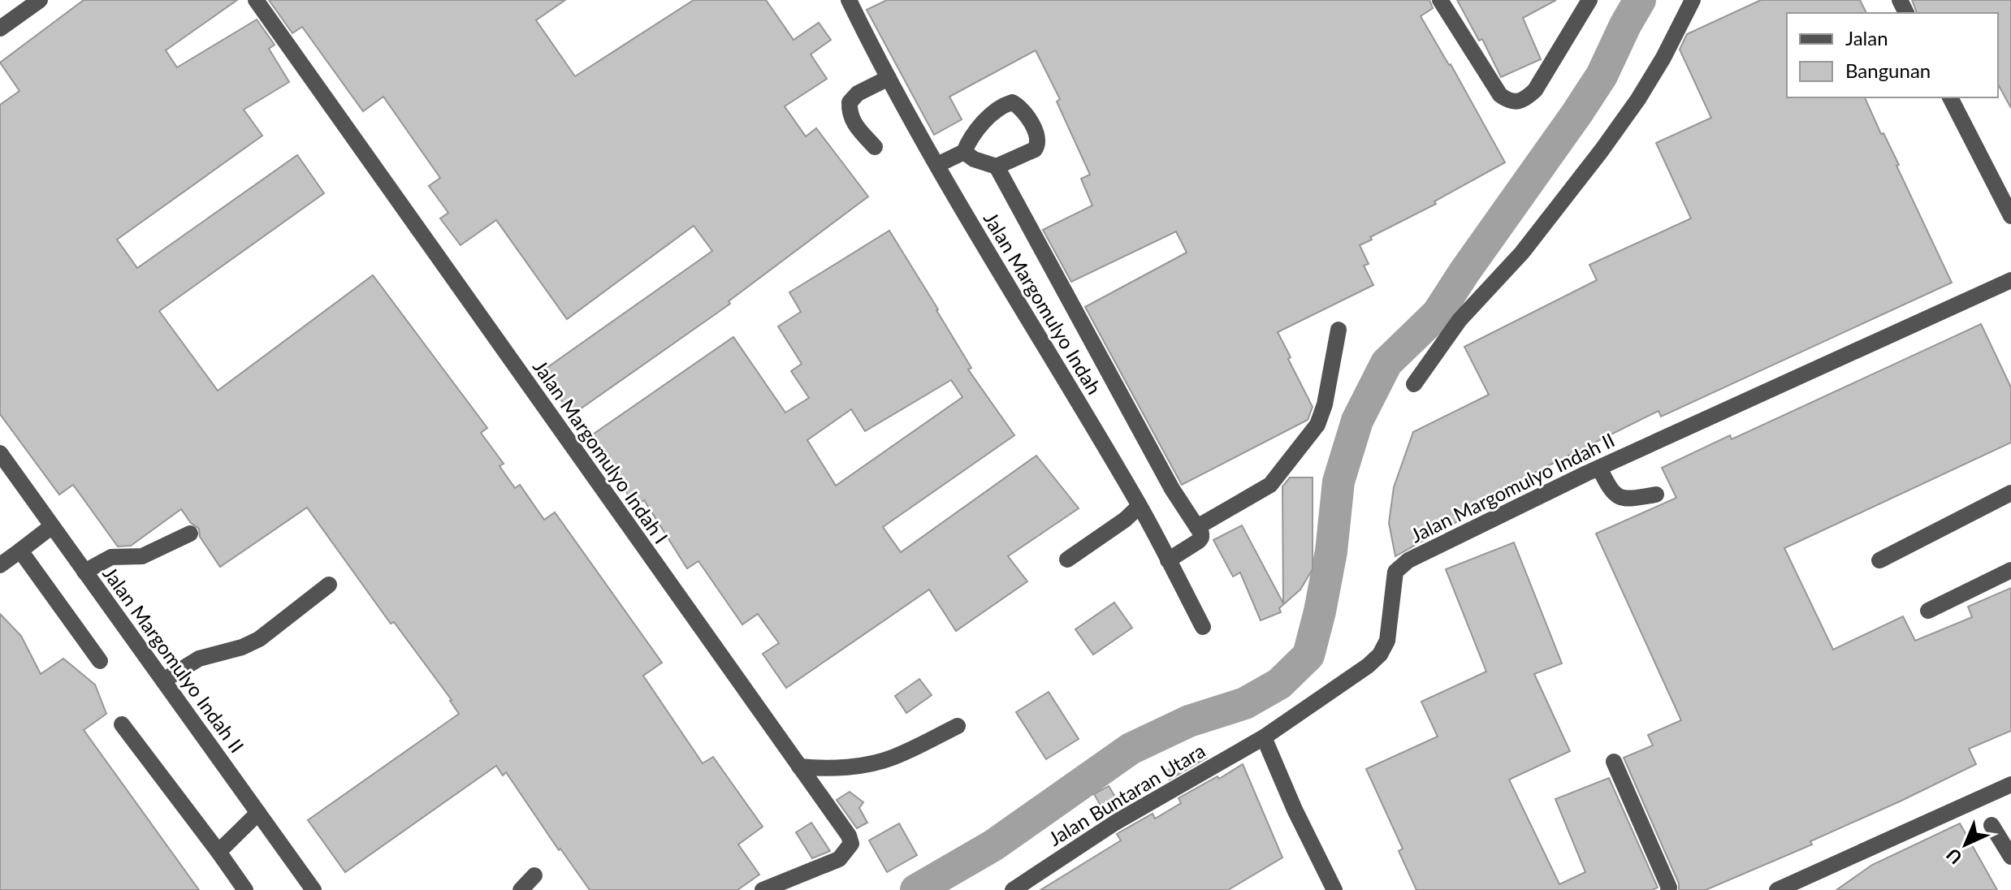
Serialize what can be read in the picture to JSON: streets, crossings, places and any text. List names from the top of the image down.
{
  "streets": {
    "street": [
      "Jalan Margomulyo Indah",
      "Jalan Margomulyo Indah I",
      "Jalan Margomulyo Indah II",
      "Jalan Buntaran Utara"
    ]
  },
  "crossings": [
    ["Jalan Margomulyo Indah II", "Jalan Buntaran Utara"]
  ],
  "legend": ["Jalan", "Bangunan"],
  "north": "bottom left"
}
